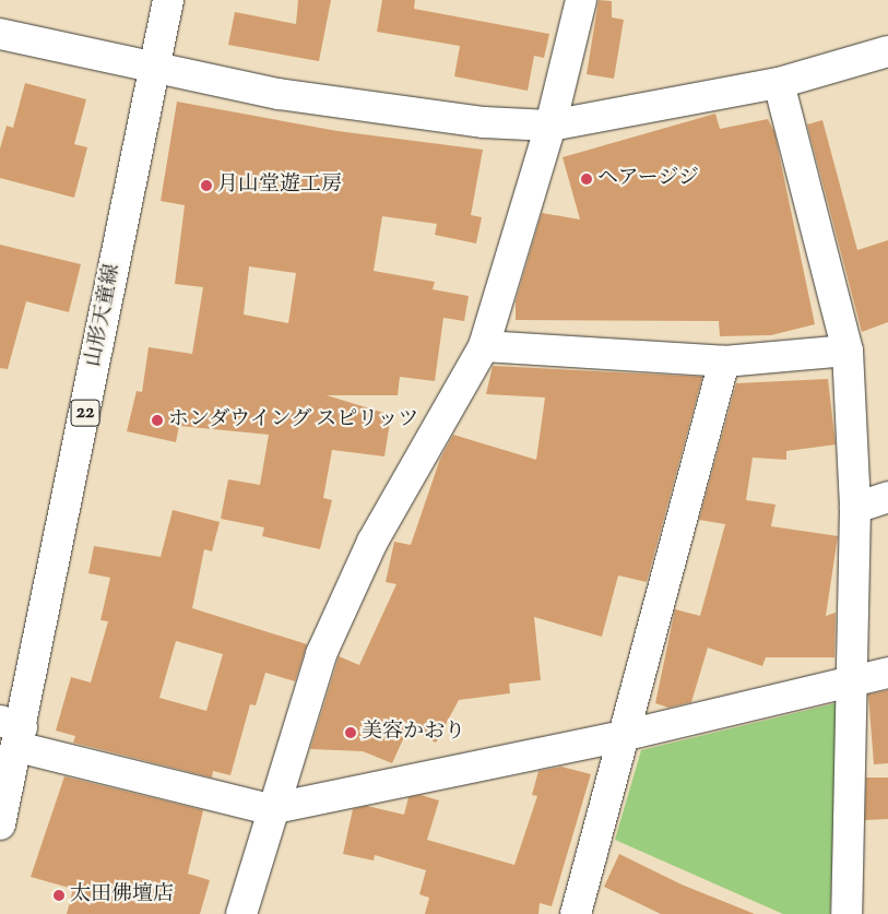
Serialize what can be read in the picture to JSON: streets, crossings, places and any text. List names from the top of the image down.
{
  "streets": {
    "street": ["山形天童線", "22"]
  },
  "places": [
    "ヘアージジ",
    "月山堂遊工房",
    "ホンダウイング スピリッツ",
    "美容かおり",
    "太田佛壇店"
  ]
}
